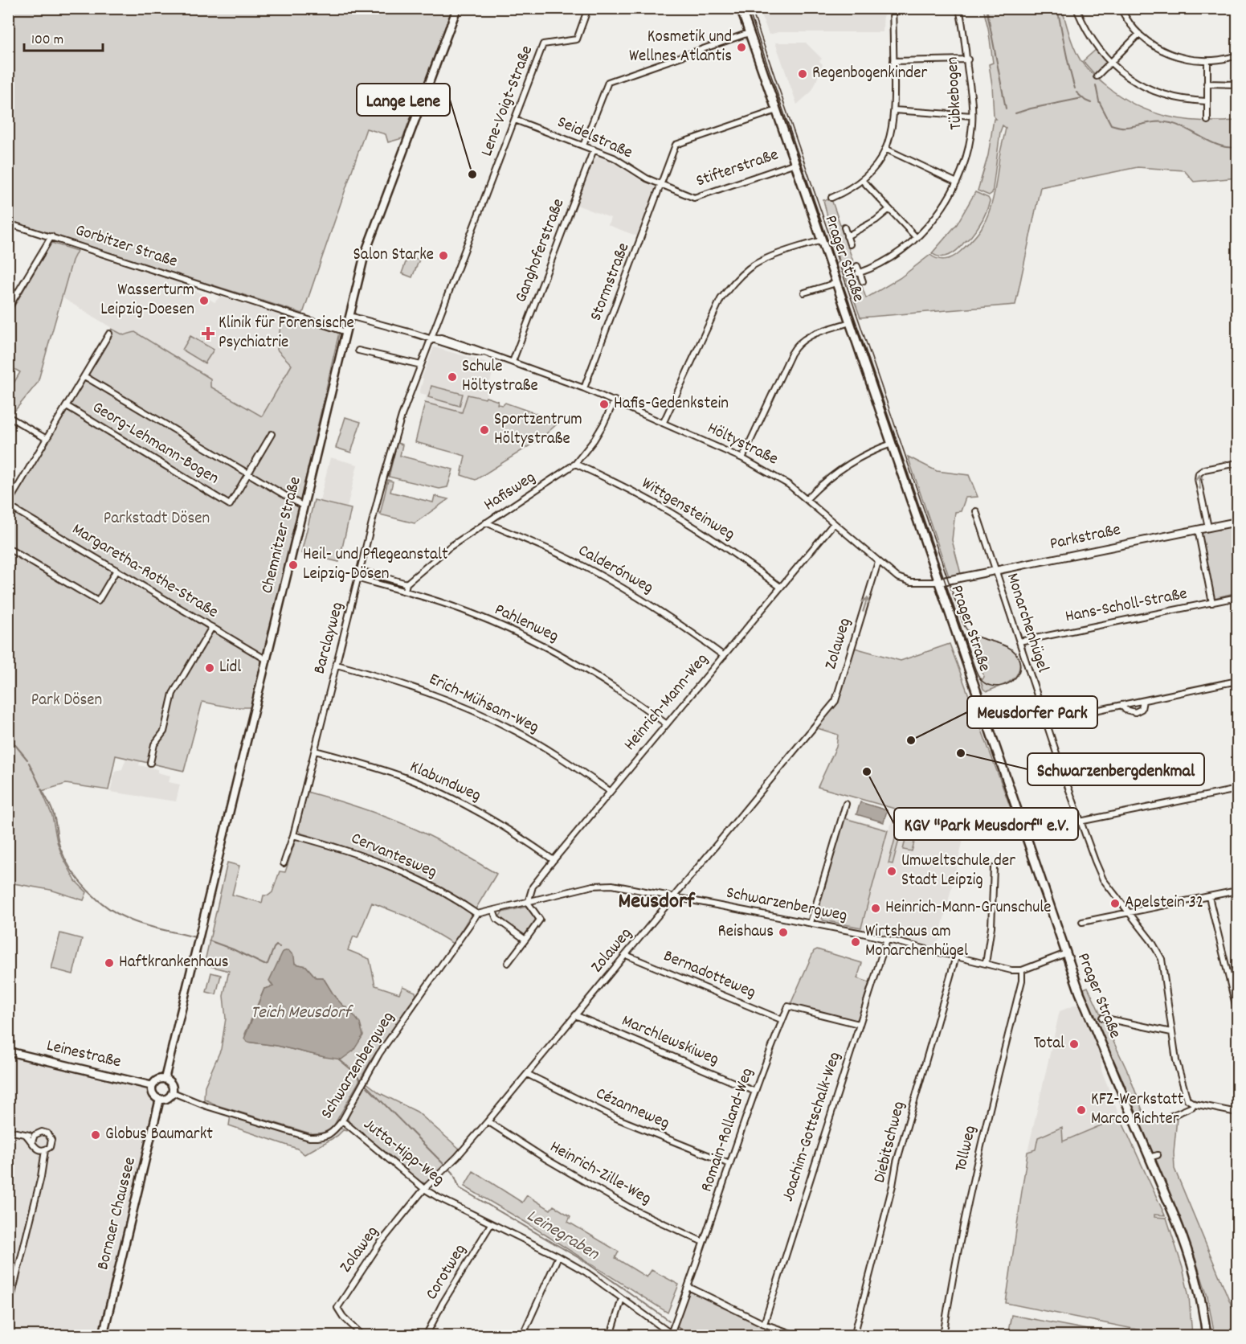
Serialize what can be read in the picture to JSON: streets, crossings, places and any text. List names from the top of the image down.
{
  "streets": {
    "main road": [
      "Prager Straße",
      "Chemnitzer Straße",
      "Leinestraße",
      "Bornaer Chaussee"
    ],
    "street": [
      "Tübkebogen",
      "Lene-Voigt-Straße",
      "Seidelstraße",
      "Stifterstraße",
      "Gorbitzer Straße",
      "Ganghoferstraße",
      "Stormstraße",
      "Georg-Lehmann-Bogen",
      "Höltystraße",
      "Hafisweg",
      "Wittgensteinweg",
      "Parkstraße",
      "Calderónweg",
      "Margaretha-Rothe-Straße",
      "Hans-Scholl-Straße",
      "Monarchenhügel",
      "Pahlenweg",
      "Barclayweg",
      "Zolaweg",
      "Heinrich-Mann-Weg",
      "Erich-Mühsam-Weg",
      "Klabundweg",
      "Cervantesweg",
      "Schwarzenbergweg",
      "Bernadotteweg",
      "Marchlewskiweg",
      "Cézanneweg",
      "Joachim-Gottschalk-Weg",
      "Romain-Rolland-Weg",
      "Diebitschweg",
      "Tollweg",
      "Jutta-Hipp-Weg",
      "Heinrich-Zille-Weg",
      "Corotweg"
    ]
  },
  "crossings": [
    ["Lene-Voigt-Straße", "Seidelstraße"],
    ["Lene-Voigt-Straße", "Höltystraße"],
    ["Lene-Voigt-Straße", "Barclayweg"],
    ["Seidelstraße", "Stifterstraße"],
    ["Seidelstraße", "Ganghoferstraße"],
    ["Seidelstraße", "Stormstraße"],
    ["Stifterstraße", "Prager Straße"],
    ["Stifterstraße", "Stormstraße"],
    ["Gorbitzer Straße", "Chemnitzer Straße"],
    ["Ganghoferstraße", "Höltystraße"],
    ["Prager Straße", "Stormstraße"],
    ["Prager Straße", "Höltystraße"],
    ["Prager Straße", "Parkstraße"],
    ["Prager Straße", "Schwarzenbergweg"],
    ["Stormstraße", "Höltystraße"],
    ["Georg-Lehmann-Bogen", "Margaretha-Rothe-Straße"],
    ["Höltystraße", "Hafisweg"],
    ["Höltystraße", "Chemnitzer Straße"],
    ["Höltystraße", "Parkstraße"],
    ["Höltystraße", "Barclayweg"],
    ["Höltystraße", "Zolaweg"],
    ["Höltystraße", "Heinrich-Mann-Weg"],
    ["Hafisweg", "Wittgensteinweg"],
    ["Hafisweg", "Calderónweg"],
    ["Wittgensteinweg", "Heinrich-Mann-Weg"],
    ["Chemnitzer Straße", "Margaretha-Rothe-Straße"],
    ["Chemnitzer Straße", "Schwarzenbergweg"],
    ["Chemnitzer Straße", "Leinestraße"],
    ["Chemnitzer Straße", "Bornaer Chaussee"],
    ["Parkstraße", "Monarchenhügel"],
    ["Calderónweg", "Heinrich-Mann-Weg"],
    ["Hans-Scholl-Straße", "Monarchenhügel"],
    ["Pahlenweg", "Barclayweg"],
    ["Pahlenweg", "Heinrich-Mann-Weg"],
    ["Barclayweg", "Erich-Mühsam-Weg"],
    ["Barclayweg", "Klabundweg"],
    ["Barclayweg", "Cervantesweg"],
    ["Zolaweg", "Schwarzenbergweg"],
    ["Zolaweg", "Bernadotteweg"],
    ["Zolaweg", "Marchlewskiweg"],
    ["Zolaweg", "Cézanneweg"],
    ["Zolaweg", "Jutta-Hipp-Weg"],
    ["Zolaweg", "Heinrich-Zille-Weg"],
    ["Heinrich-Mann-Weg", "Erich-Mühsam-Weg"],
    ["Heinrich-Mann-Weg", "Klabundweg"],
    ["Heinrich-Mann-Weg", "Schwarzenbergweg"],
    ["Cervantesweg", "Schwarzenbergweg"],
    ["Schwarzenbergweg", "Leinestraße"],
    ["Schwarzenbergweg", "Joachim-Gottschalk-Weg"],
    ["Schwarzenbergweg", "Diebitschweg"],
    ["Schwarzenbergweg", "Tollweg"],
    ["Schwarzenbergweg", "Jutta-Hipp-Weg"],
    ["Schwarzenbergweg", "Bornaer Chaussee"],
    ["Bernadotteweg", "Romain-Rolland-Weg"],
    ["Marchlewskiweg", "Romain-Rolland-Weg"],
    ["Leinestraße", "Bornaer Chaussee"],
    ["Cézanneweg", "Romain-Rolland-Weg"],
    ["Romain-Rolland-Weg", "Jutta-Hipp-Weg"],
    ["Romain-Rolland-Weg", "Heinrich-Zille-Weg"],
    ["Jutta-Hipp-Weg", "Corotweg"]
  ],
  "one_way": ["Zolaweg"],
  "districts": ["Meusdorf"],
  "water": ["Teich Meusdorf", "Leinegraben"],
  "parks": ["Parkstadt Dösen", "Park Dösen"],
  "places": {
    "other": [
      "Kosmetik und Wellnes Atlantis",
      "Regenbogenkinder",
      "Lange Lene",
      "Salon Starke",
      "Wasserturm Leipzig-Doesen",
      "Schule Höltystraße",
      "Hafis-Gedenkstein",
      "Sportzentrum Höltystraße",
      "Heil- und Pflegeanstalt Leipzig-Dösen",
      "Lidl",
      "Meusdorfer Park",
      "Schwarzenbergdenkmal",
      "KGV \"Park Meusdorf\" e.V.",
      "Umweltschule der Stadt Leipzig",
      "Apelstein 32",
      "Heinrich-Mann-Grunschule",
      "Reishaus",
      "Wirtshaus am Monarchenhügel",
      "Haftkrankenhaus",
      "Total",
      "KFZ-Werkstatt Marco Richter",
      "Globus Baumarkt"
    ],
    "health": ["Klinik für Forensische Psychiatrie"]
  },
  "scale_bar": "100 m"
}
